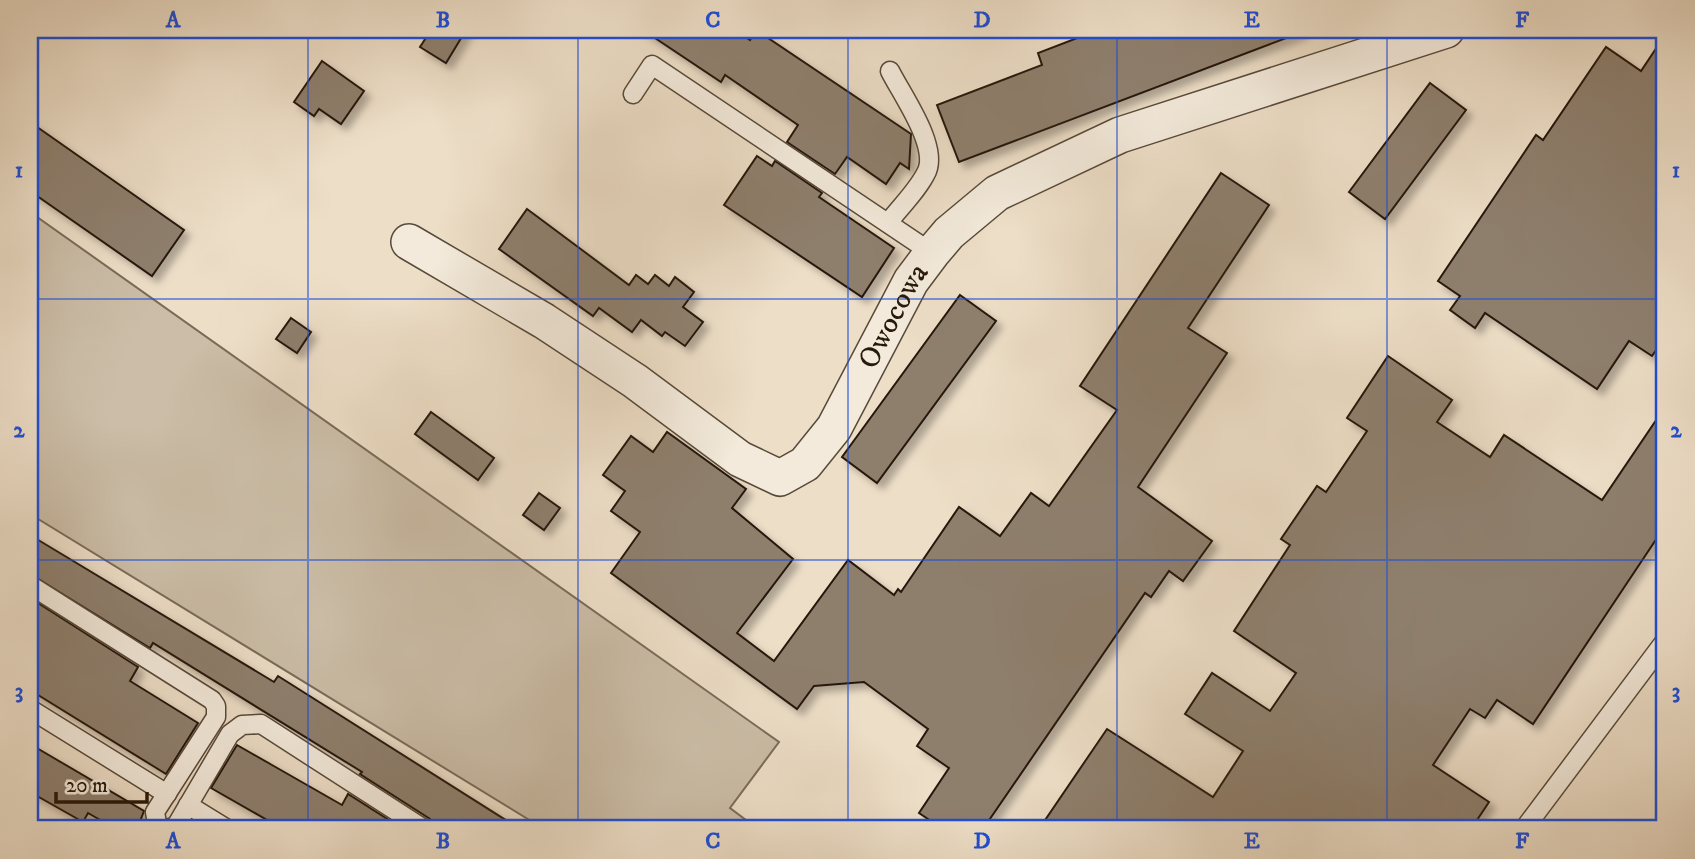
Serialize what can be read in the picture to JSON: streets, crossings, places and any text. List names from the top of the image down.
{
  "streets": {
    "street": ["Owocowa"]
  },
  "scale_bar": "20 m",
  "grid": {
    "columns": [
      "A",
      "B",
      "C",
      "D",
      "E",
      "F"
    ],
    "rows": ["1", "2", "3"]
  }
}
